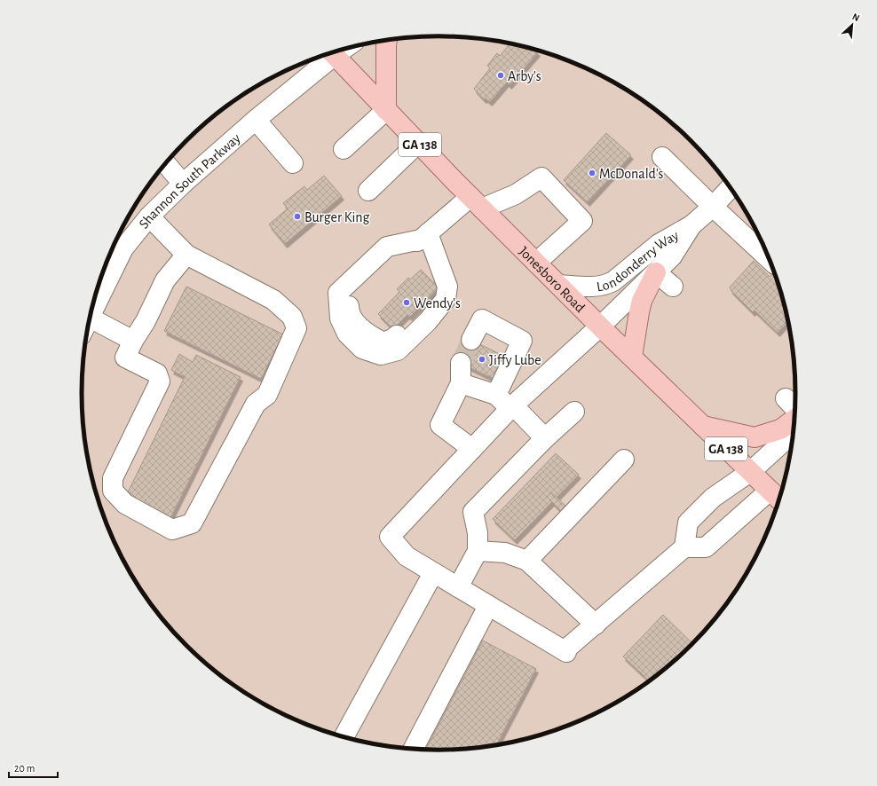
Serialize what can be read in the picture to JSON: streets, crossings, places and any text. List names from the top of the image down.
{
  "streets": {
    "main road": ["GA 138", "Jonesboro Road"],
    "street": ["Shannon South Parkway", "Londonderry Way"]
  },
  "crossings": [
    ["Londonderry Way", "Jonesboro Road"]
  ],
  "places": [
    "Arby's",
    "McDonald's",
    "Burger King",
    "Wendy's",
    "Jiffy Lube"
  ],
  "scale_bar": "20 m",
  "north": "top right"
}
